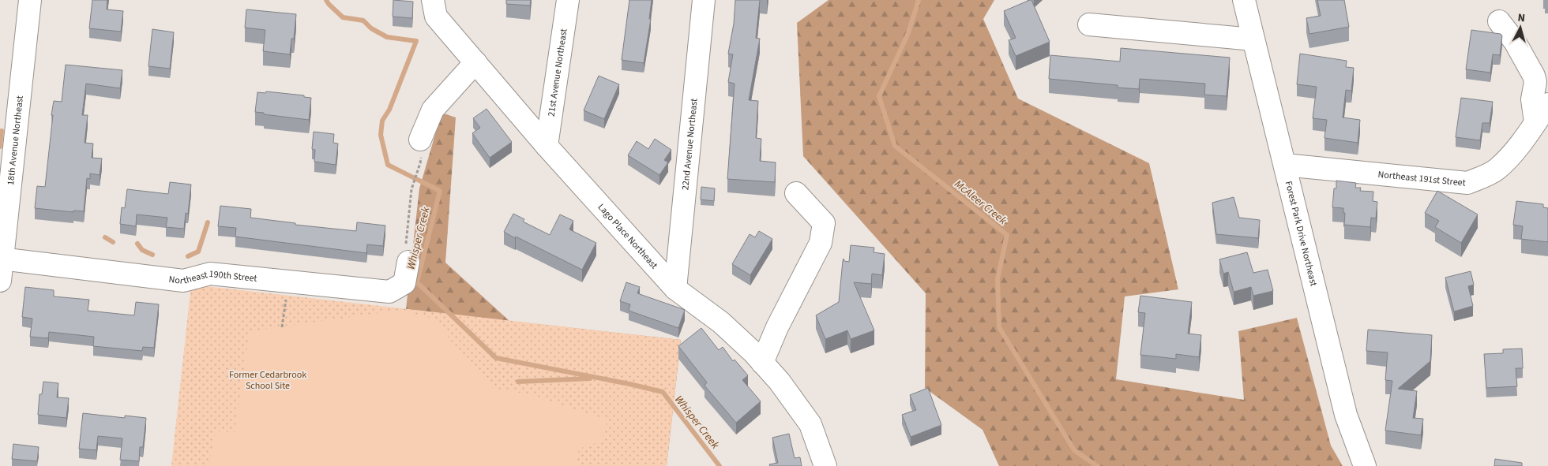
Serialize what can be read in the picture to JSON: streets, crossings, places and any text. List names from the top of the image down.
{
  "streets": {
    "street": [
      "21st Avenue Northeast",
      "18th Avenue Northeast",
      "22nd Avenue Northeast",
      "Northeast 191st Street",
      "Forest Park Drive Northeast",
      "Lago Place Northeast",
      "Northeast 190th Street"
    ]
  },
  "crossings": [
    ["21st Avenue Northeast", "Lago Place Northeast"],
    ["18th Avenue Northeast", "Northeast 190th Street"],
    ["22nd Avenue Northeast", "Lago Place Northeast"],
    ["Northeast 191st Street", "Forest Park Drive Northeast"]
  ],
  "water": ["McAleer Creek", "Whisper Creek"],
  "parks": ["Former Cedarbrook School Site"],
  "north": "top"
}
